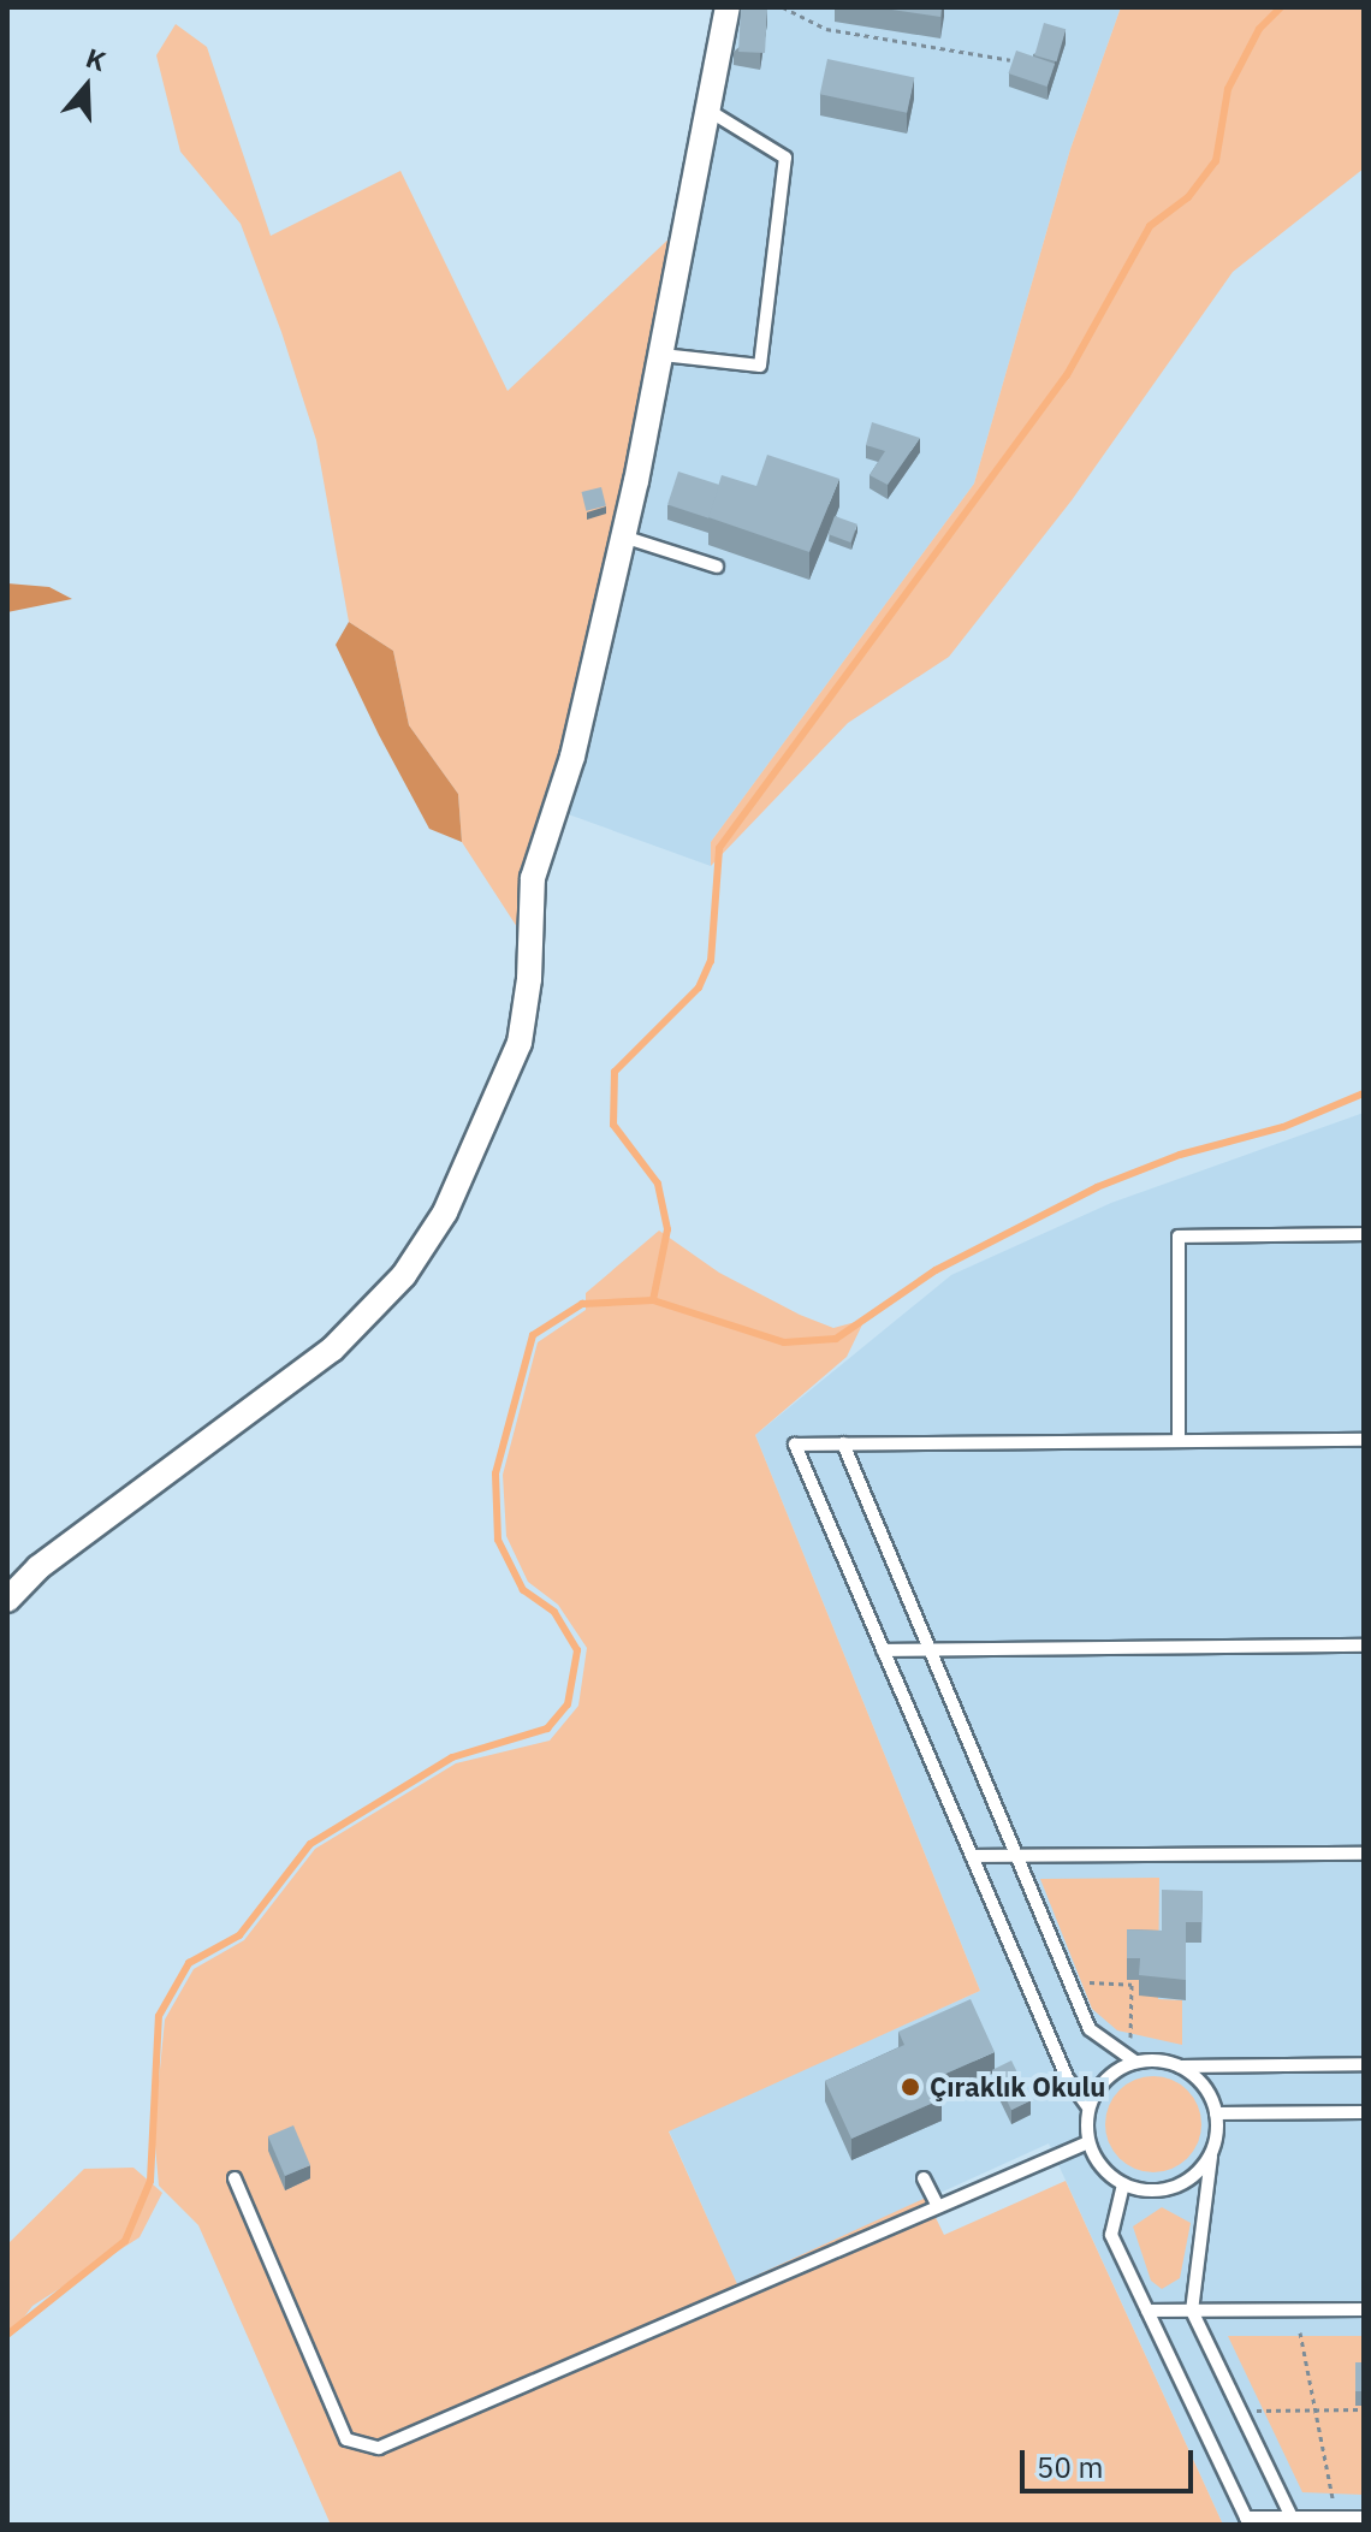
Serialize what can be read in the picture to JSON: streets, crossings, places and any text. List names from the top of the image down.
{
  "places": ["Çıraklık Okulu"],
  "scale_bar": "50 m",
  "north": "top"
}
